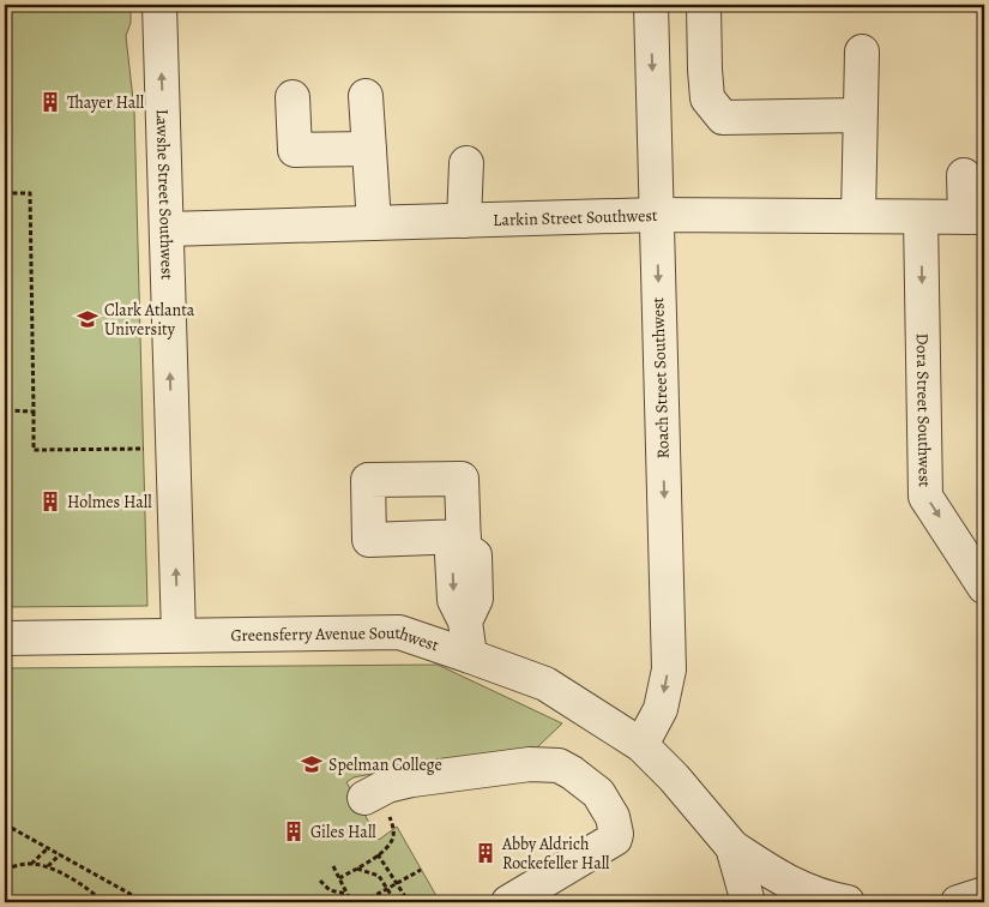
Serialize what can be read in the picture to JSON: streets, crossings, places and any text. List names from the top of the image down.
{
  "streets": {
    "street": [
      "Lawshe Street Southwest",
      "Larkin Street Southwest",
      "Roach Street Southwest",
      "Dora Street Southwest",
      "Greensferry Avenue Southwest"
    ]
  },
  "crossings": [
    ["Lawshe Street Southwest", "Larkin Street Southwest"],
    ["Lawshe Street Southwest", "Greensferry Avenue Southwest"],
    ["Larkin Street Southwest", "Roach Street Southwest"],
    ["Larkin Street Southwest", "Dora Street Southwest"],
    ["Roach Street Southwest", "Greensferry Avenue Southwest"]
  ],
  "one_way": ["Lawshe Street Southwest", "Dora Street Southwest"],
  "places": {
    "building": [
      "Thayer Hall",
      "Holmes Hall",
      "Giles Hall",
      "Abby Aldrich Rockefeller Hall"
    ],
    "school or university": ["Clark Atlanta University", "Spelman College"]
  }
}
